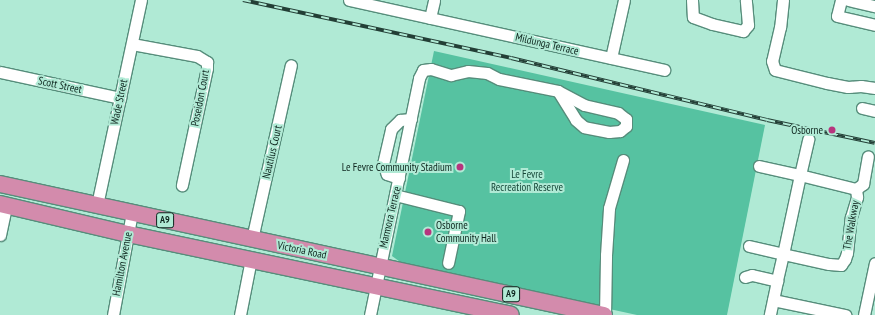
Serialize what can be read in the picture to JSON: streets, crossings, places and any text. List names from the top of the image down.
{
  "streets": {
    "highway": ["A9", "Victoria Road"],
    "street": [
      "Mildunga Terrace",
      "Scott Street",
      "Poseidon Court",
      "Wade Street",
      "Nautilus Court",
      "Marmora Terrace",
      "The Walkway",
      "Hamilton Avenue"
    ]
  },
  "crossings": [
    ["Scott Street", "Wade Street"],
    ["Poseidon Court", "Wade Street"],
    ["Wade Street", "Victoria Road"],
    ["Nautilus Court", "Victoria Road"],
    ["Marmora Terrace", "Victoria Road"],
    ["Victoria Road", "Hamilton Avenue"]
  ],
  "parks": ["Le Fevre Recreation Reserve"],
  "places": ["Osborne", "Le Fevre Community Stadium", "Osborne Community Hall"]
}
